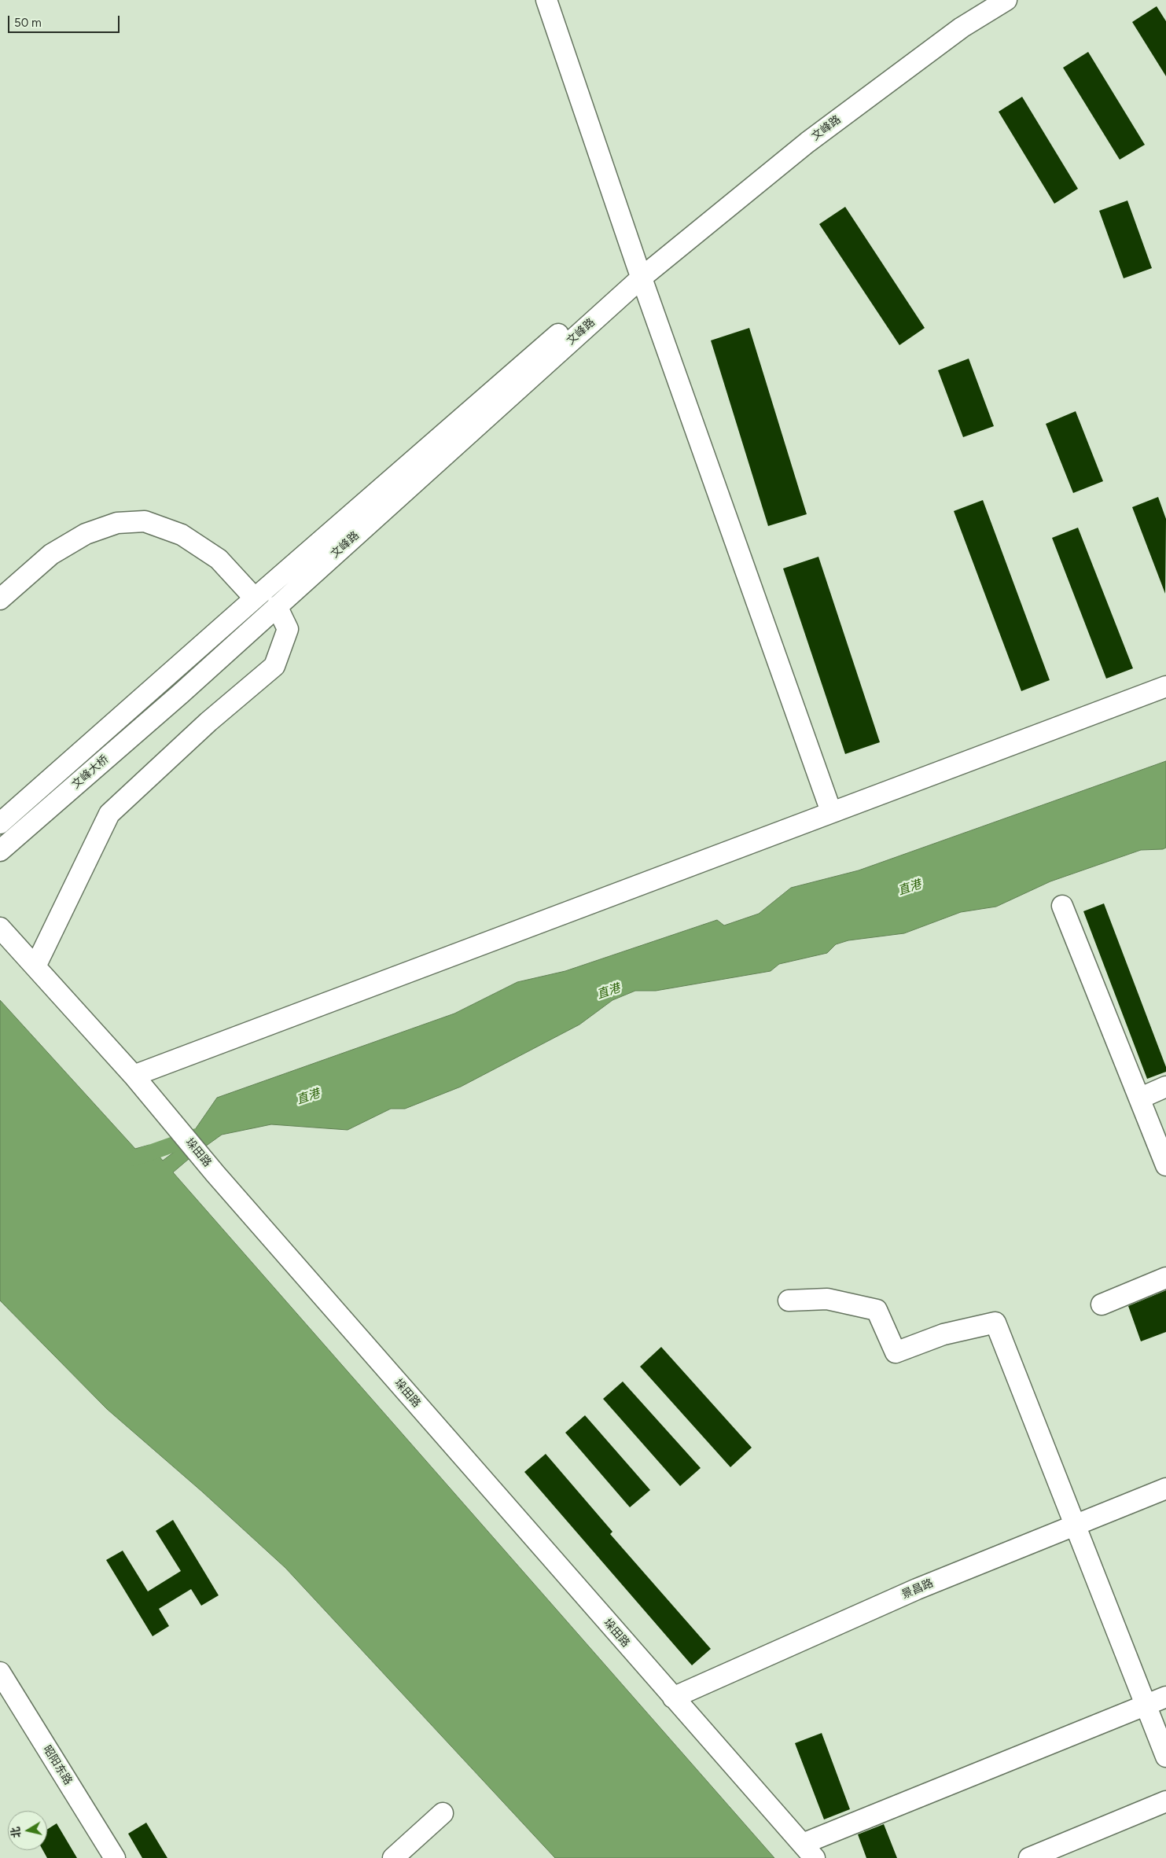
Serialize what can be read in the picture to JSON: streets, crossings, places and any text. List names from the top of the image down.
{
  "streets": {
    "street": [
      "文峰路",
      "文峰大桥",
      "垛田路",
      "景昌路",
      "昭阳东路"
    ]
  },
  "crossings": [
    ["文峰路", "文峰大桥"],
    ["垛田路", "景昌路"]
  ],
  "water": ["直港"],
  "scale_bar": "50 m",
  "north": "left"
}
